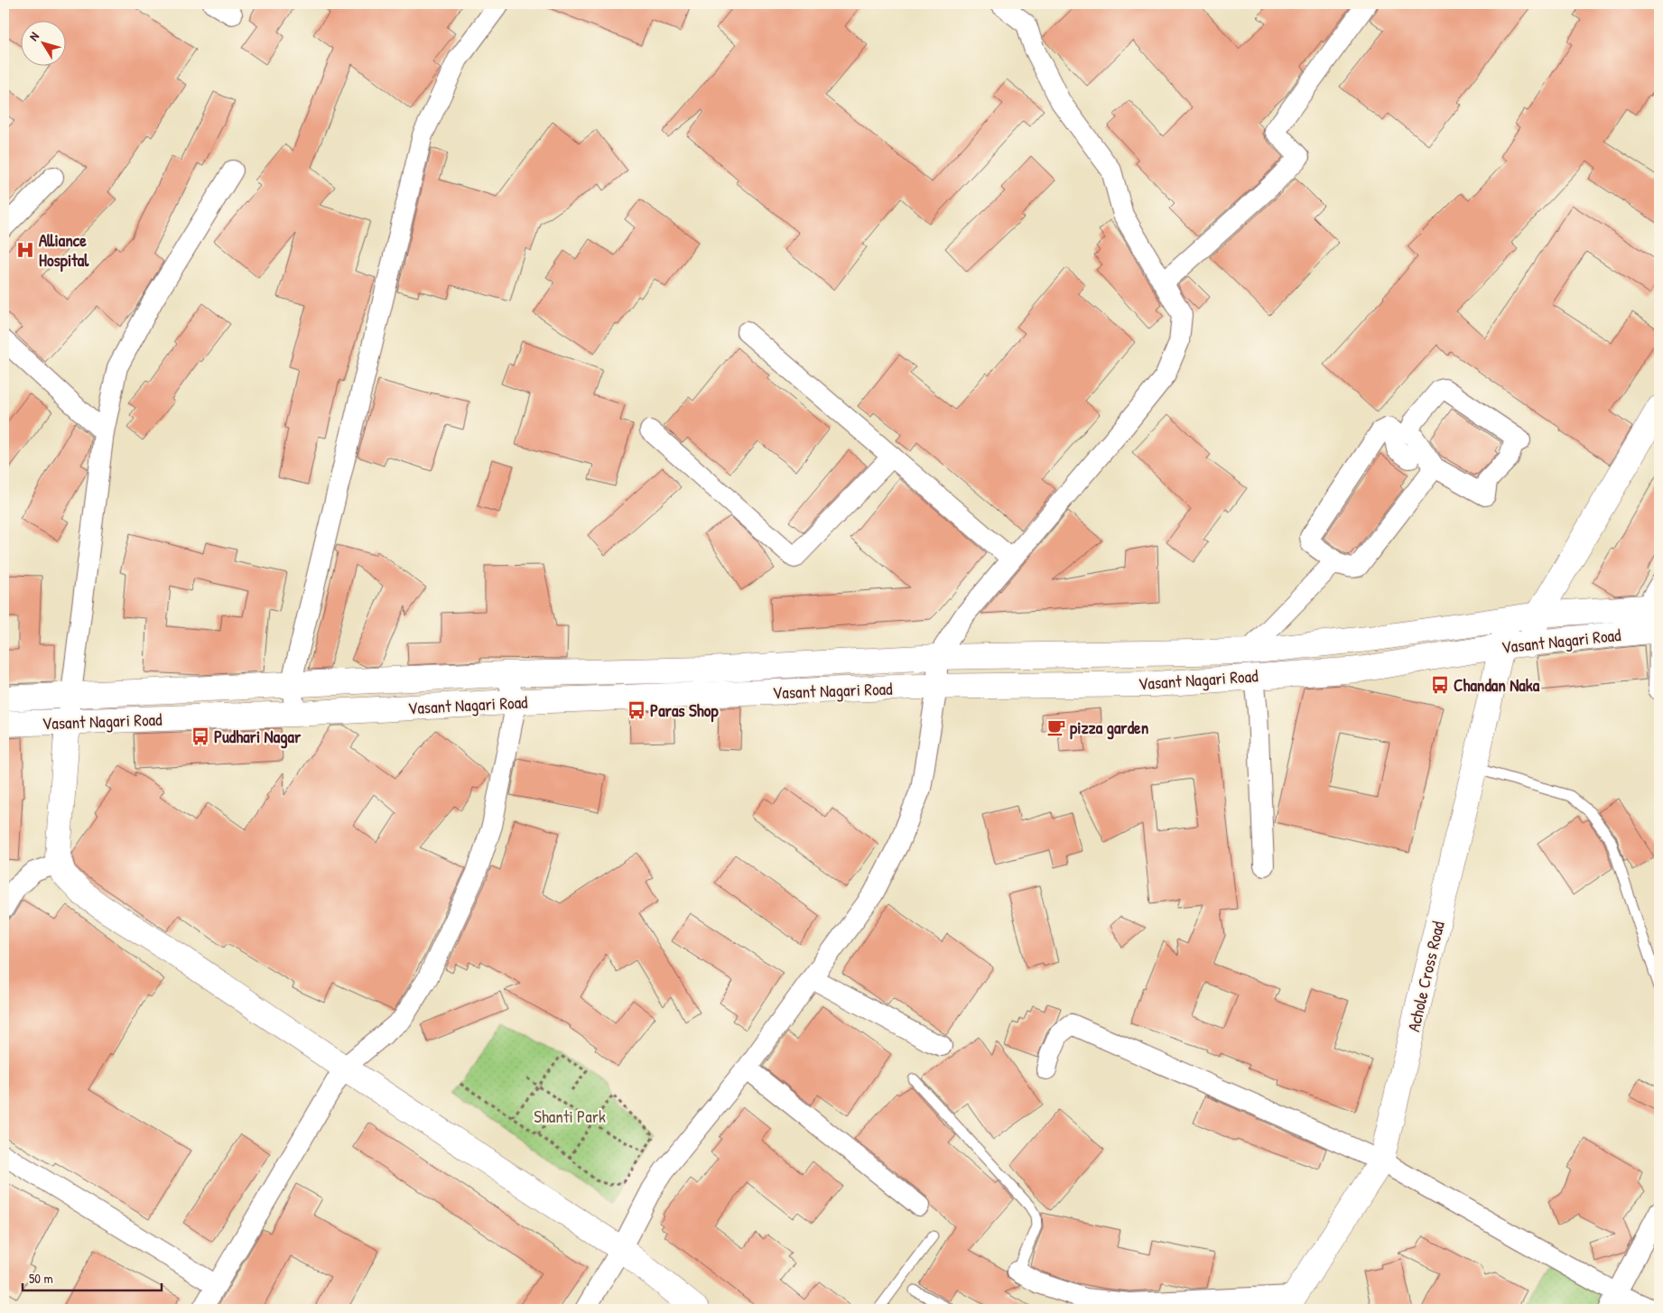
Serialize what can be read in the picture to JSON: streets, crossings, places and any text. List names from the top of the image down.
{
  "streets": {
    "main road": ["Vasant Nagari Road", "Achole Cross Road"]
  },
  "crossings": [
    ["Vasant Nagari Road", "Achole Cross Road"]
  ],
  "parks": ["Shanti Park"],
  "places": {
    "hospital": ["Alliance Hospital"],
    "bus stop": ["Chandan Naka", "Paras Shop", "Pudhari Nagar"],
    "cafe": ["pizza garden"]
  },
  "scale_bar": "50 m",
  "north": "top left"
}
